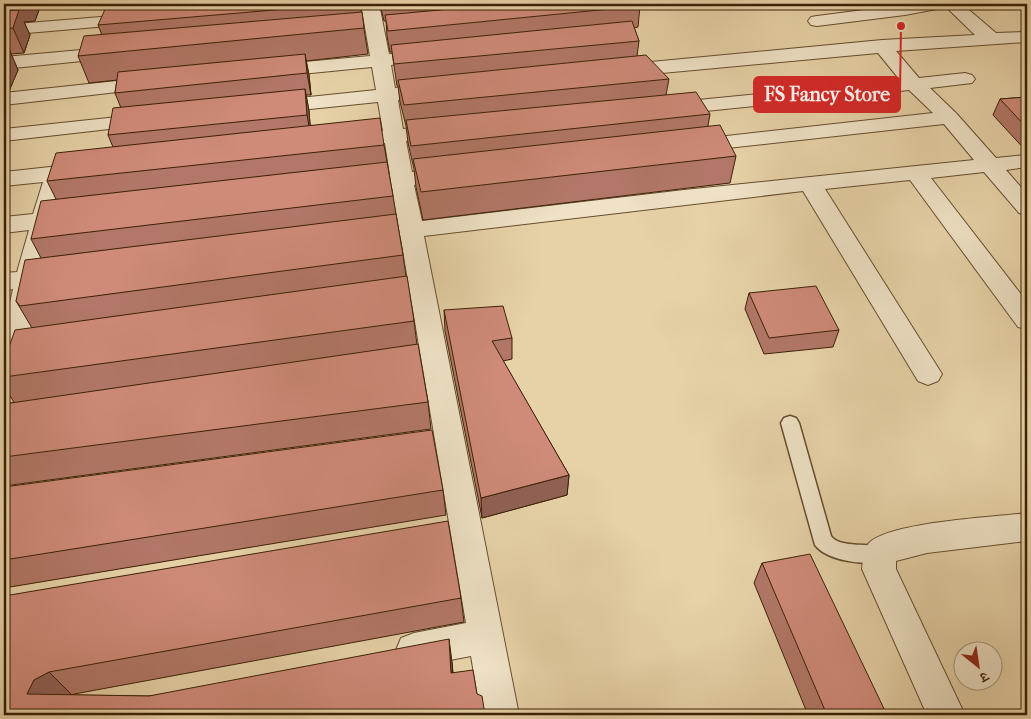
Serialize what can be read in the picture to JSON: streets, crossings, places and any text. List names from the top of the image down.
{
  "places": ["FS Fancy Store"],
  "north": "bottom right"
}
